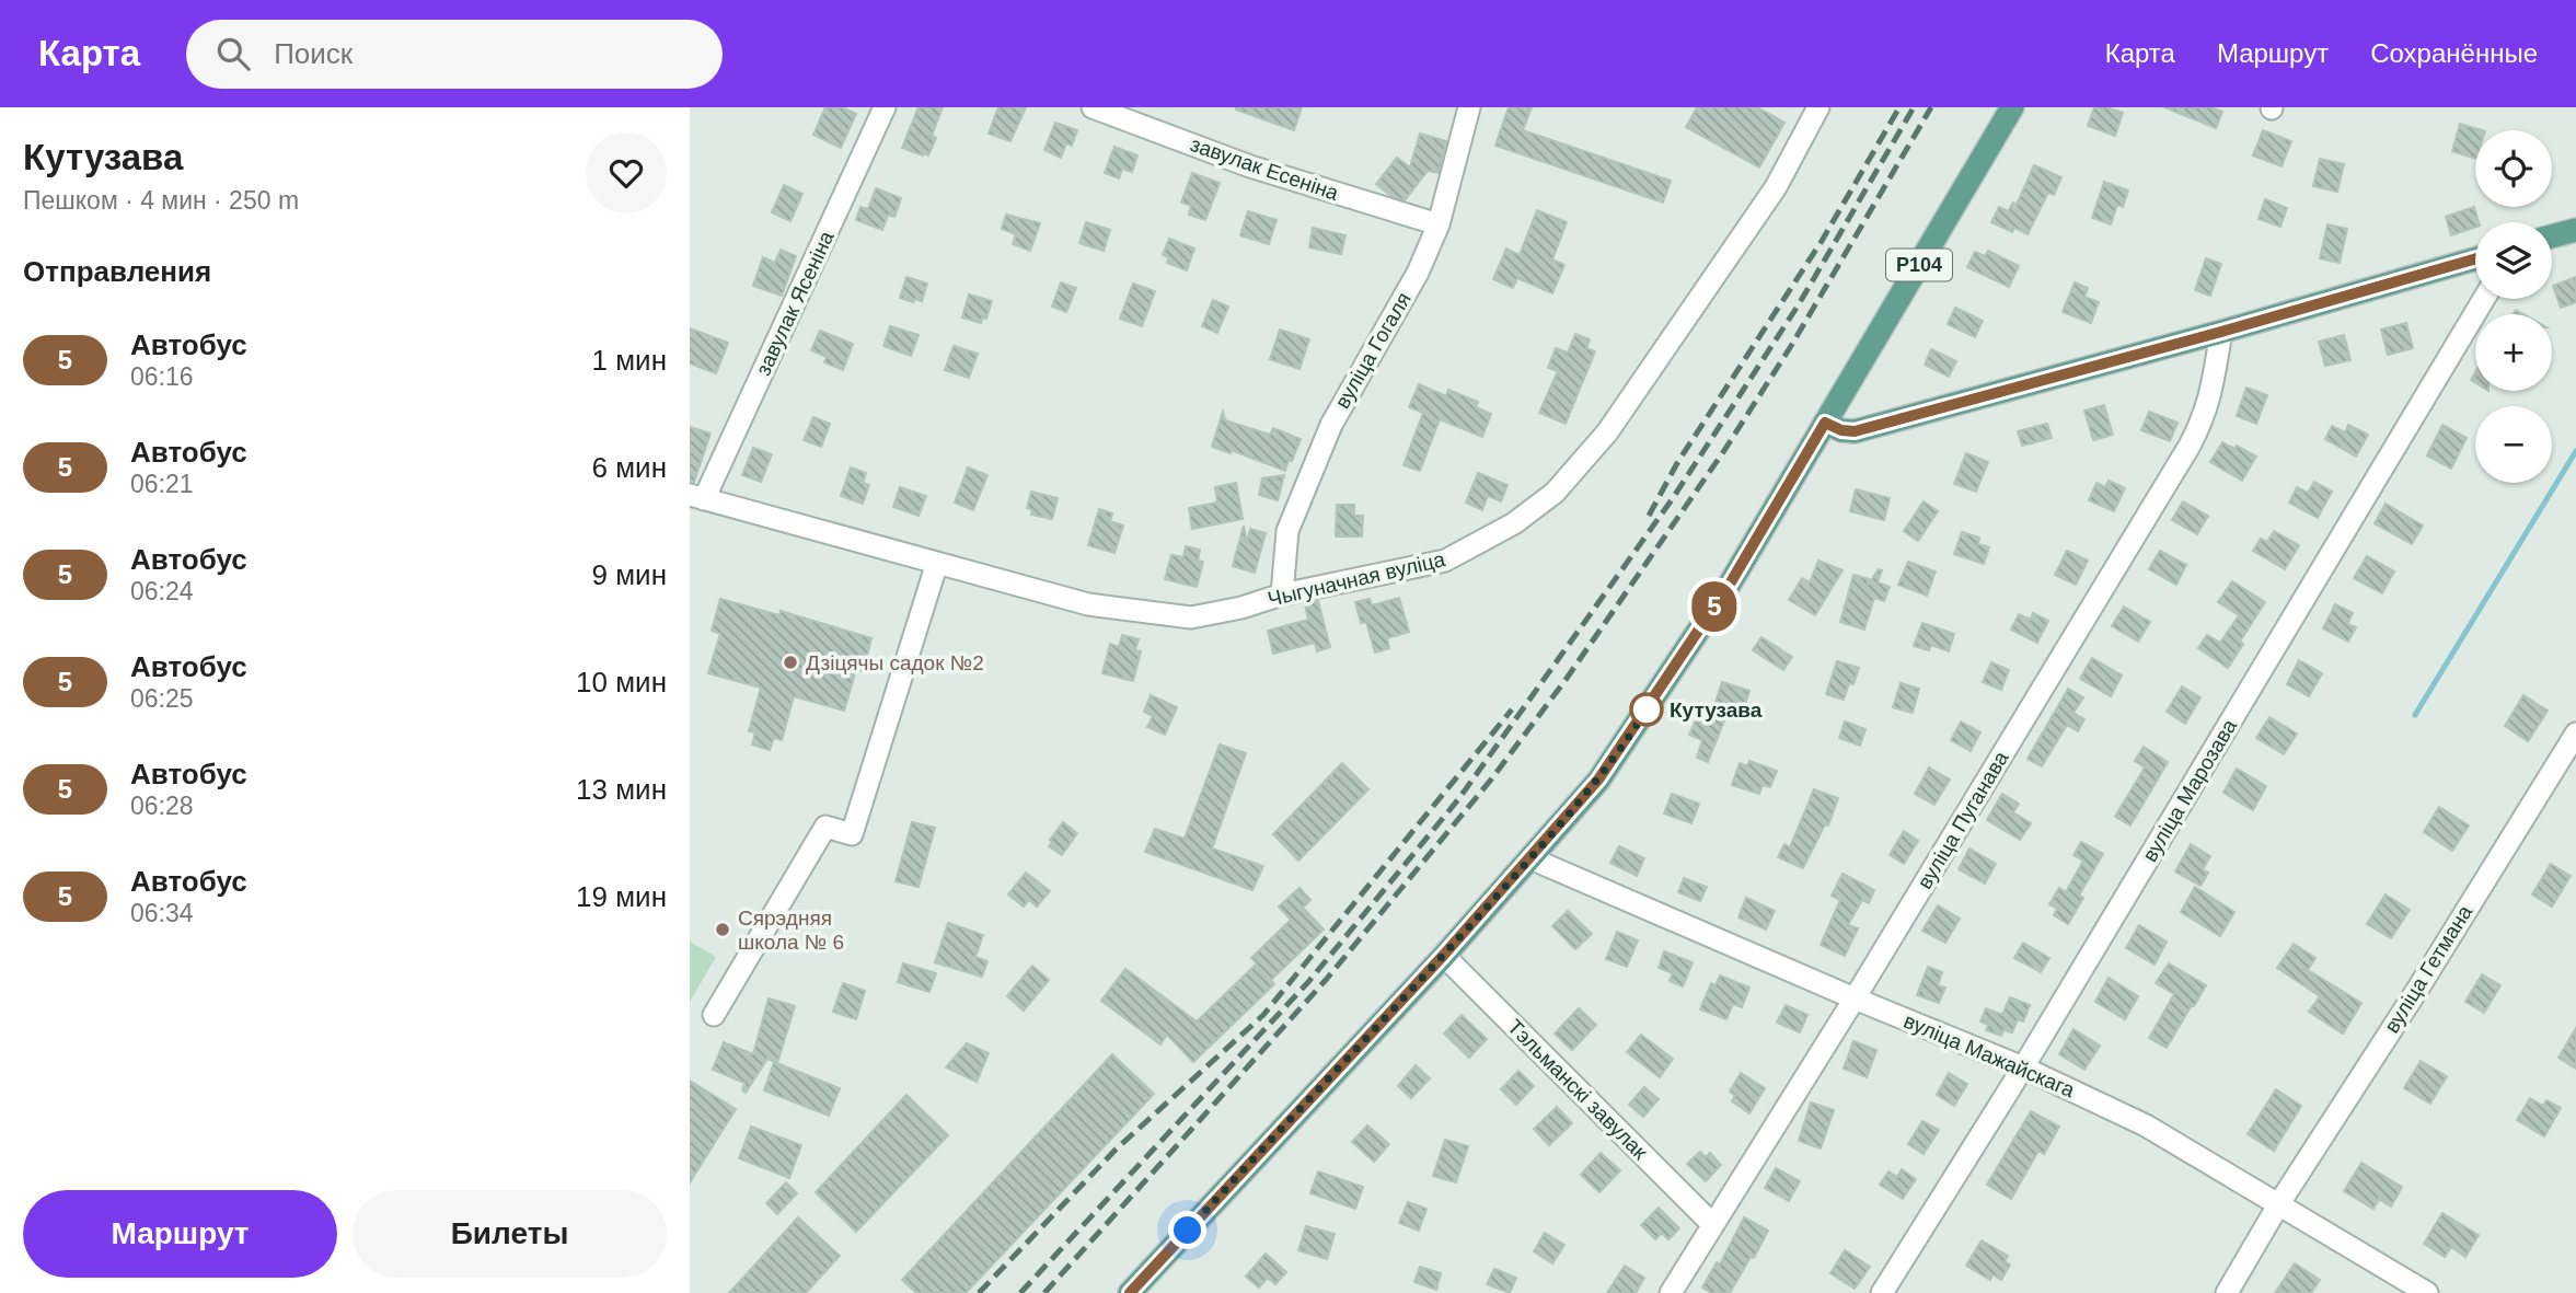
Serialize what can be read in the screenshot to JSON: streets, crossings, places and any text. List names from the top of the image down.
{
  "streets": {
    "main road": ["Р104"],
    "street": [
      "завулак Есеніна",
      "завулак Ясеніна",
      "вуліца Гогаля",
      "Чыгуначная вуліца",
      "вуліца Марозава",
      "вуліца Пуганава",
      "вуліца Гетмана",
      "вуліца Мажайскага",
      "Тэльманскі завулак"
    ]
  },
  "crossings": [
    ["завулак Есеніна", "вуліца Гогаля"],
    ["Р104", "вуліца Мажайскага"],
    ["Р104", "Тэльманскі завулак"],
    ["завулак Ясеніна", "Чыгуначная вуліца"],
    ["вуліца Гогаля", "Чыгуначная вуліца"],
    ["вуліца Марозава", "вуліца Мажайскага"],
    ["вуліца Пуганава", "вуліца Мажайскага"],
    ["вуліца Пуганава", "Тэльманскі завулак"],
    ["вуліца Гетмана", "вуліца Мажайскага"]
  ],
  "places": ["Дзіцячы садок №2", "Кутузава", "Сярэдняя школа № 6"],
  "lines": ["bus line 5"],
  "page": {
    "header": "Карта",
    "search": "Поиск",
    "nav": ["Карта", "Маршрут", "Сохранённые"],
    "heading": [
      ["Кутузава", "Пешком · 4 мин · 250 m"],
      "Отправления"
    ],
    "on_map": "5",
    "map_buttons": ["+", "−"],
    "list": [
      {
        "mark": "5",
        "name": "Автобус",
        "note": "06:16",
        "value": "1 мин"
      },
      {
        "mark": "5",
        "name": "Автобус",
        "note": "06:21",
        "value": "6 мин"
      },
      {
        "mark": "5",
        "name": "Автобус",
        "note": "06:24",
        "value": "9 мин"
      },
      {
        "mark": "5",
        "name": "Автобус",
        "note": "06:25",
        "value": "10 мин"
      },
      {
        "mark": "5",
        "name": "Автобус",
        "note": "06:28",
        "value": "13 мин"
      },
      {
        "mark": "5",
        "name": "Автобус",
        "note": "06:34",
        "value": "19 мин"
      }
    ],
    "buttons": ["Маршрут", "Билеты"]
  }
}
